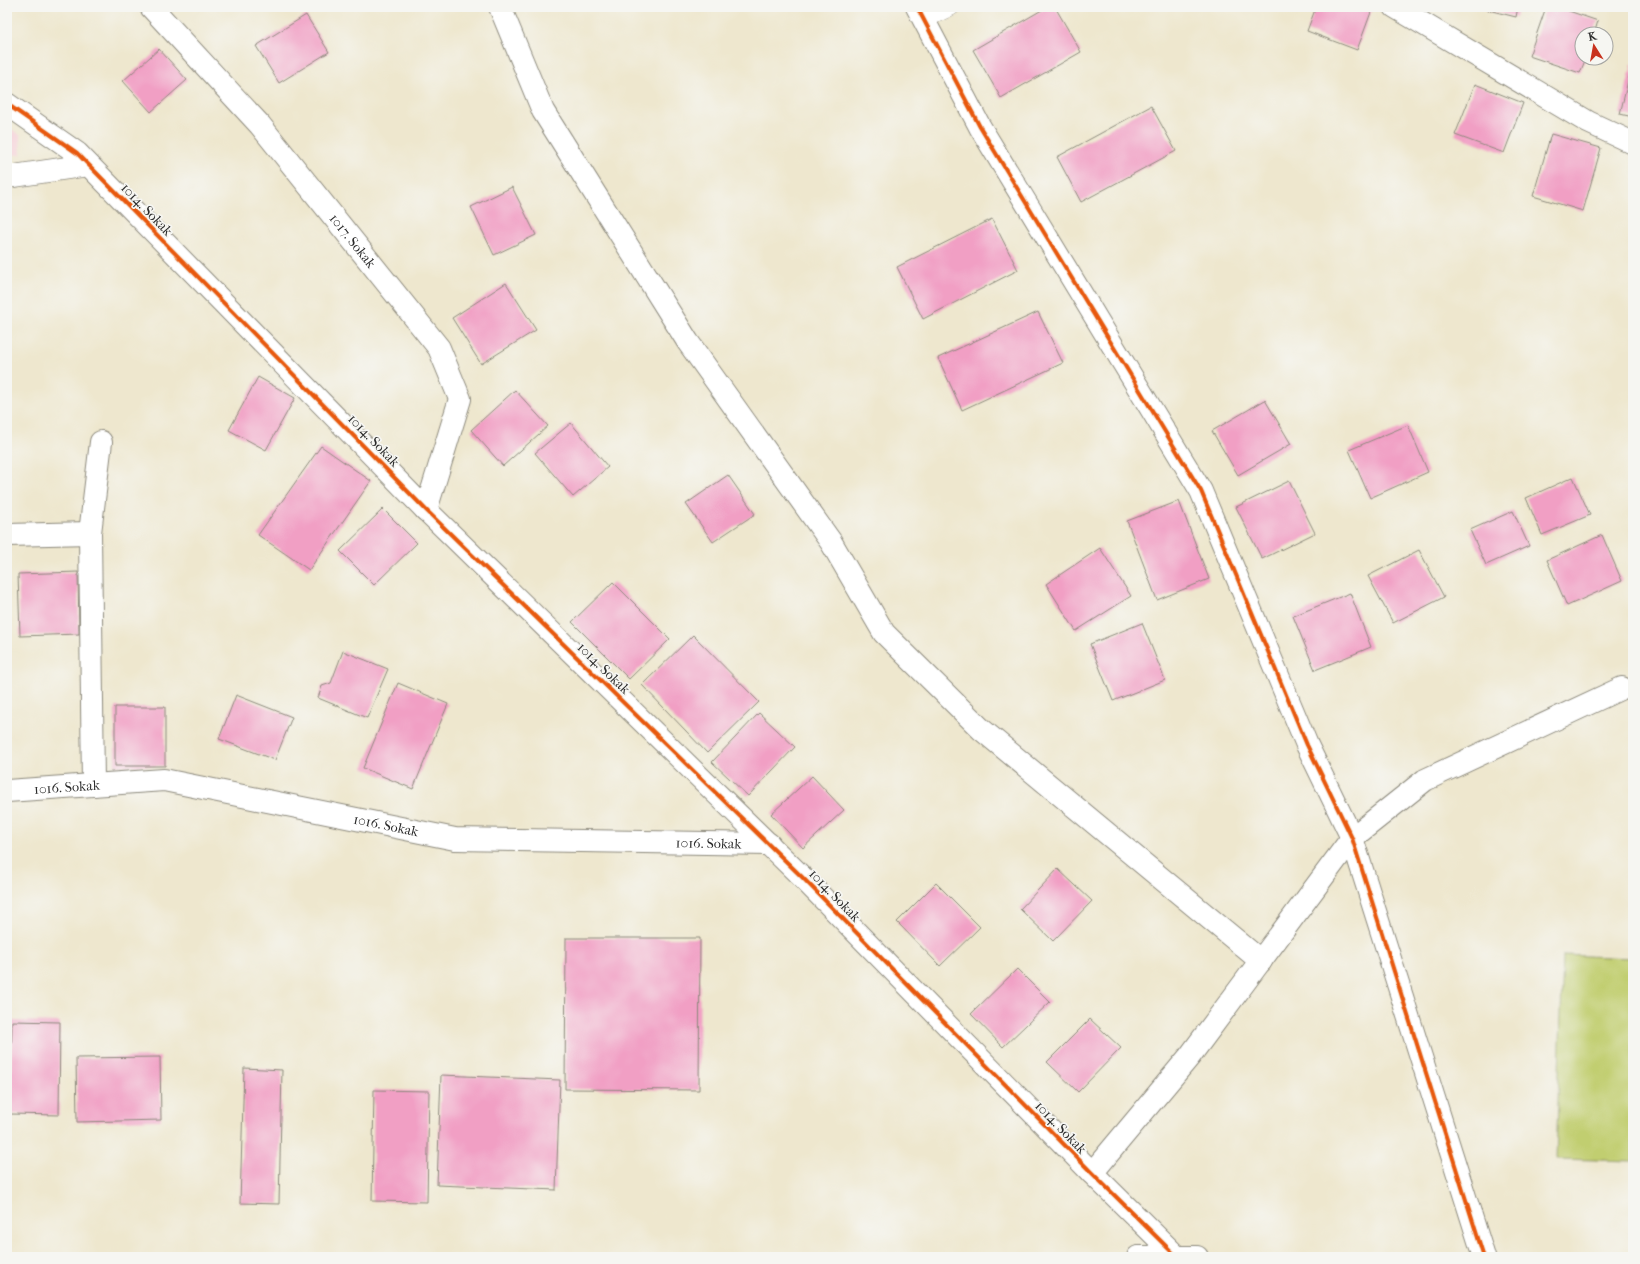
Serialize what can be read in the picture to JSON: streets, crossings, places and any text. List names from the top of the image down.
{
  "streets": {
    "main road": ["1014. Sokak", "1017. Sokak", "1016. Sokak"]
  },
  "crossings": [
    ["1014. Sokak", "1017. Sokak"],
    ["1014. Sokak", "1016. Sokak"]
  ],
  "north": "top"
}
